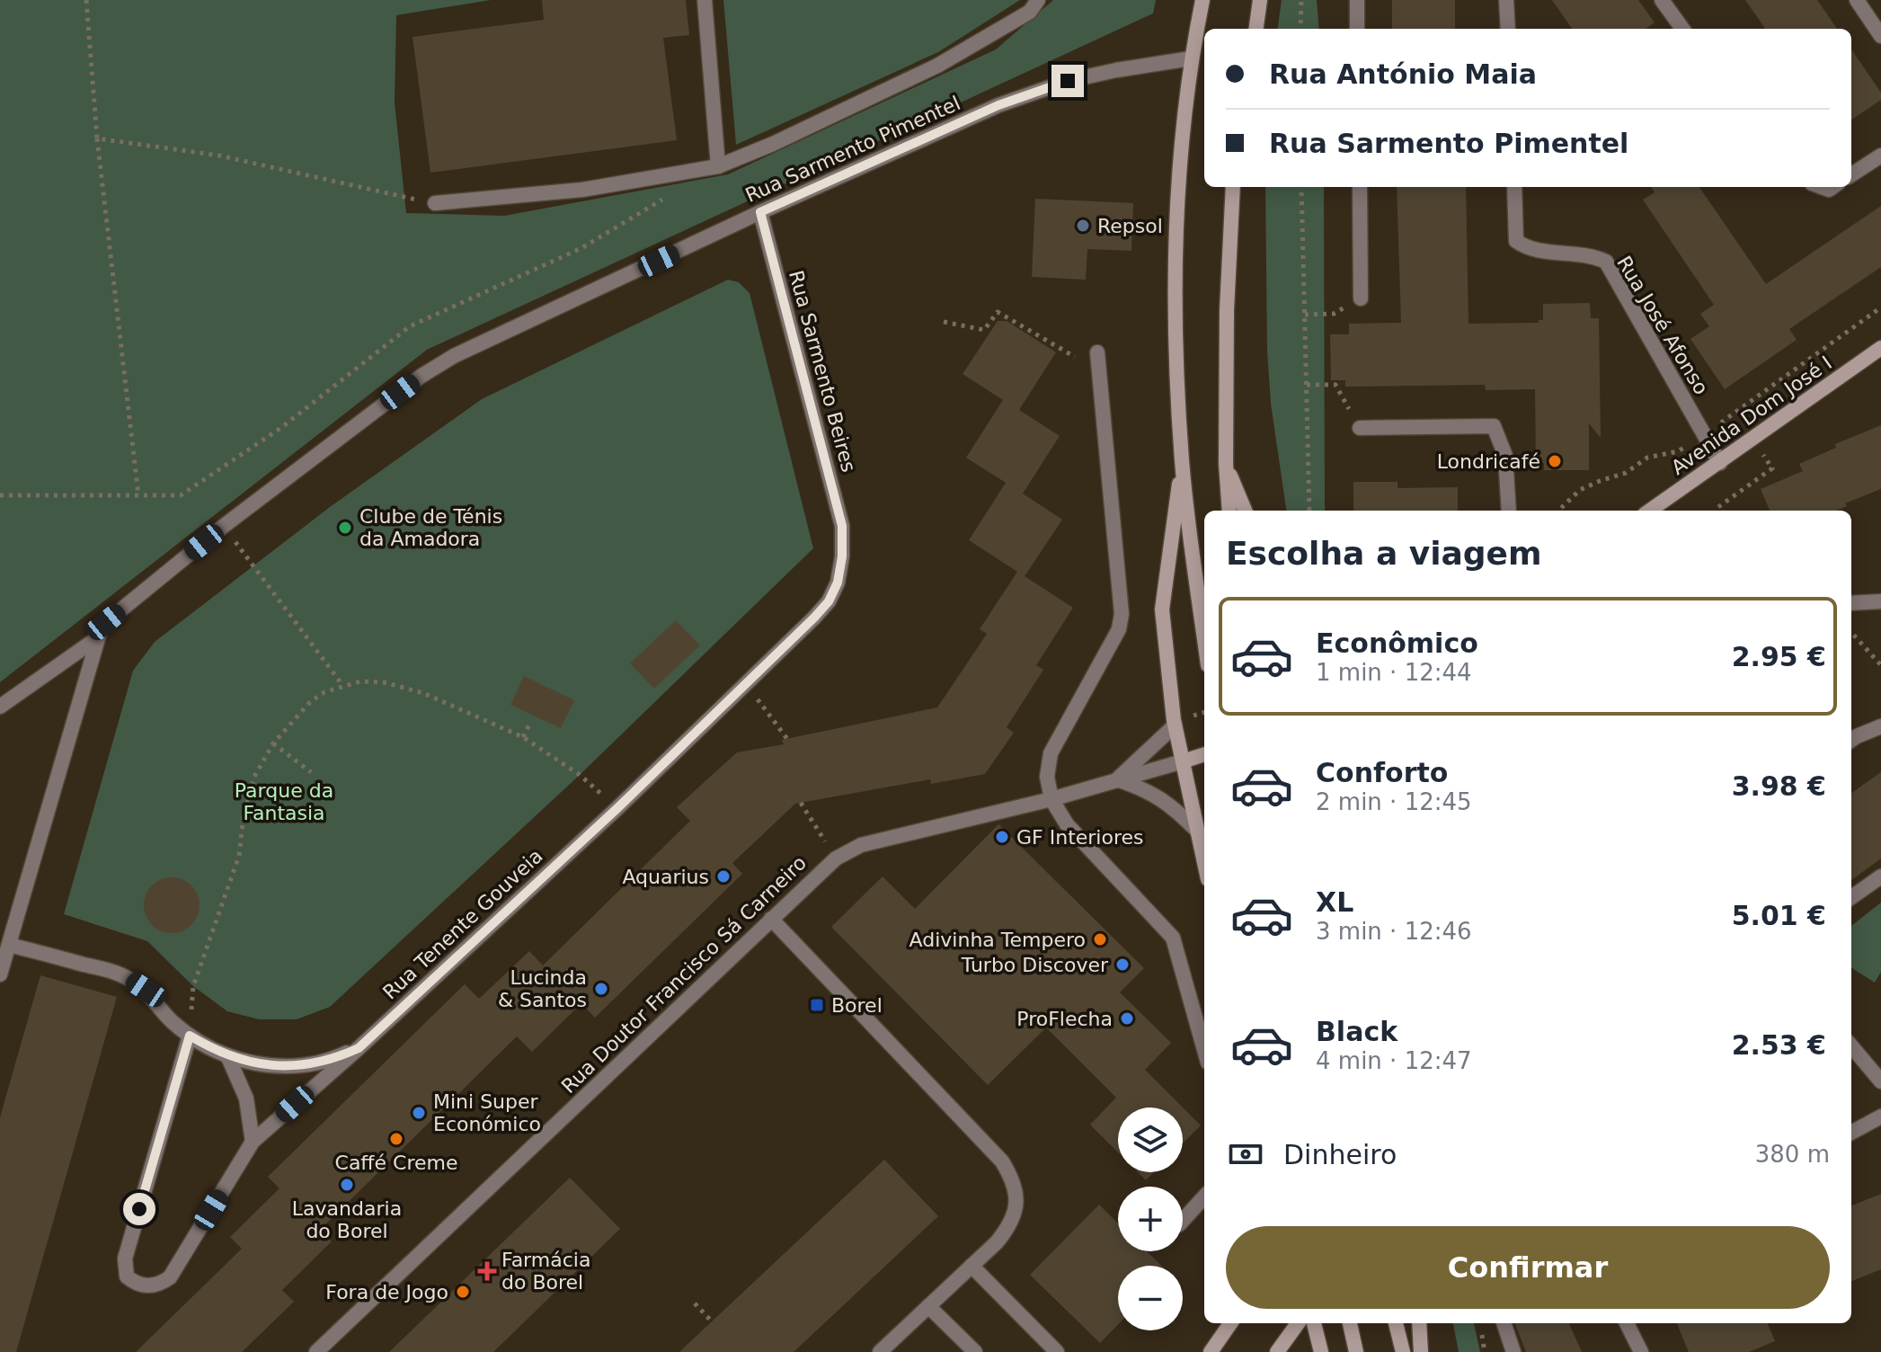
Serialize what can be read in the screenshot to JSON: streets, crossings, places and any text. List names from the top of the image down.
{
  "streets": {
    "main road": ["Avenida Dom José I"],
    "street": [
      "Rua Sarmento Pimentel",
      "Rua José Afonso",
      "Rua Sarmento Beires",
      "Rua Tenente Gouveia",
      "Rua Doutor Francisco Sá Carneiro"
    ]
  },
  "crossings": [
    ["Rua Sarmento Pimentel", "Rua Sarmento Beires"],
    ["Rua José Afonso", "Avenida Dom José I"],
    ["Rua Sarmento Beires", "Rua Tenente Gouveia"]
  ],
  "parks": ["Parque da Fantasia"],
  "places": {
    "other": [
      "Repsol",
      "Londricafé",
      "Clube de Ténis da Amadora",
      "GF Interiores",
      "Aquarius",
      "Adivinha Tempero",
      "Turbo Discover",
      "Lucinda & Santos",
      "ProFlecha",
      "Mini Super Económico",
      "Caffé Creme",
      "Lavandaria do Borel",
      "Fora de Jogo"
    ],
    "transit": ["Borel"],
    "health": ["Farmácia do Borel"]
  },
  "page": {
    "banner": ["Rua António Maia", "Rua Sarmento Pimentel"],
    "heading": "Escolha a viagem",
    "list": [
      {
        "name": "Econômico",
        "note": "1 min · 12:44",
        "value": "2.95 €"
      },
      {
        "name": "Conforto",
        "note": "2 min · 12:45",
        "value": "3.98 €"
      },
      {
        "name": "XL",
        "note": "3 min · 12:46",
        "value": "5.01 €"
      },
      {
        "name": "Black",
        "note": "4 min · 12:47",
        "value": "2.53 €"
      }
    ],
    "map_buttons": ["+", "−"],
    "pay": ["Dinheiro", "380 m"],
    "buttons": "Confirmar"
  }
}
